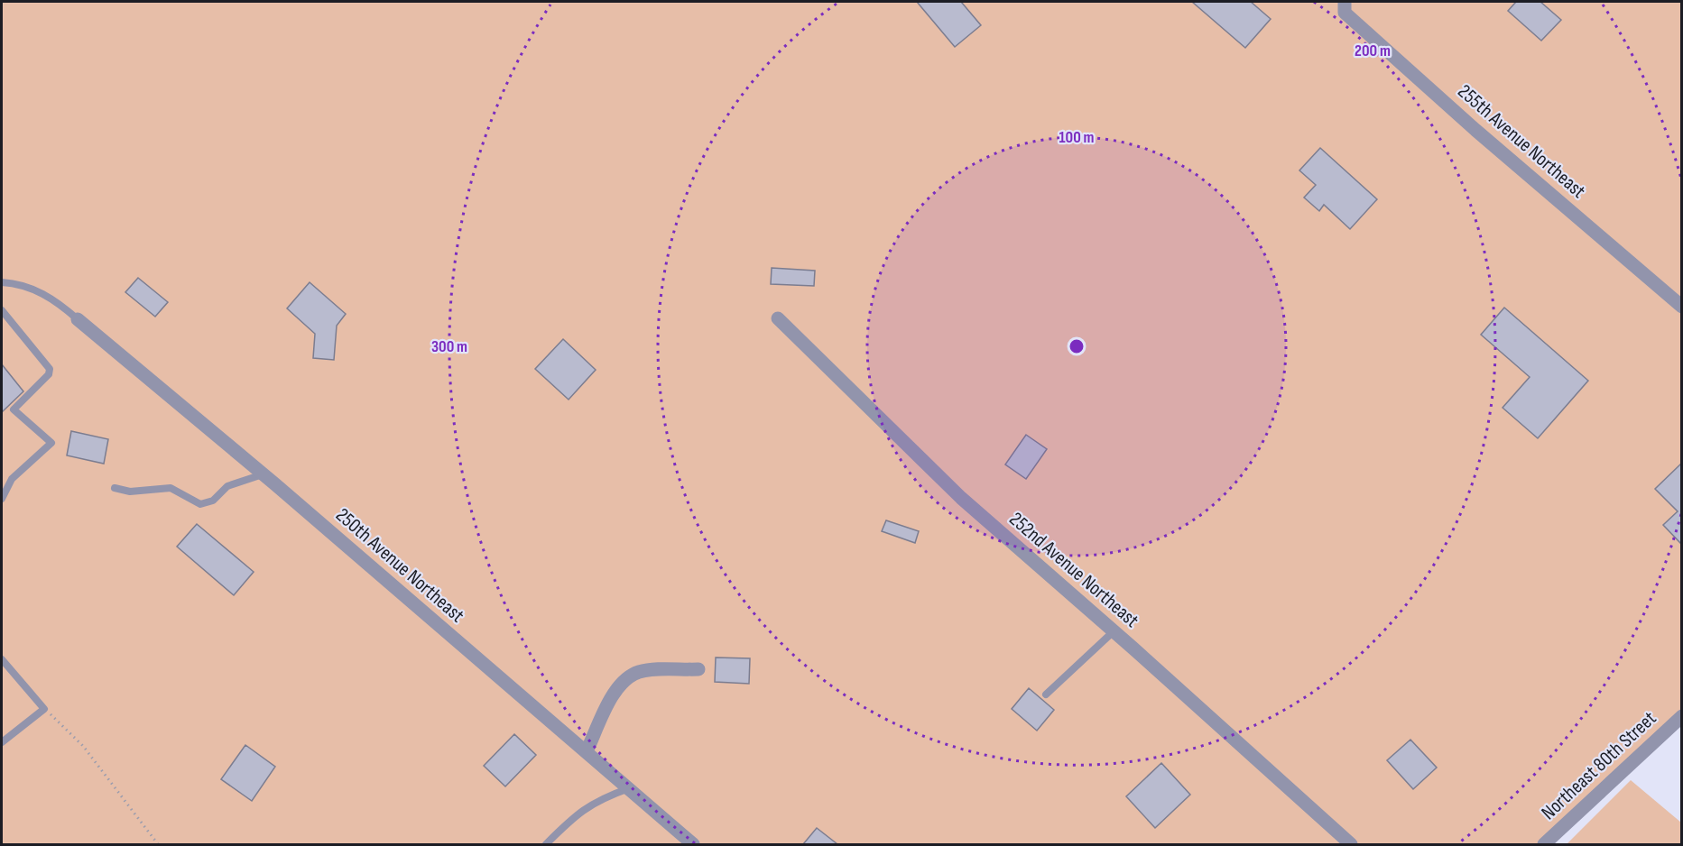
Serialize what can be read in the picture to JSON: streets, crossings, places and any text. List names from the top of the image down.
{
  "streets": {
    "street": [
      "255th Avenue Northeast",
      "250th Avenue Northeast",
      "252nd Avenue Northeast",
      "Northeast 80th Street"
    ]
  },
  "rings": ["200 m", "100 m", "300 m"]
}
